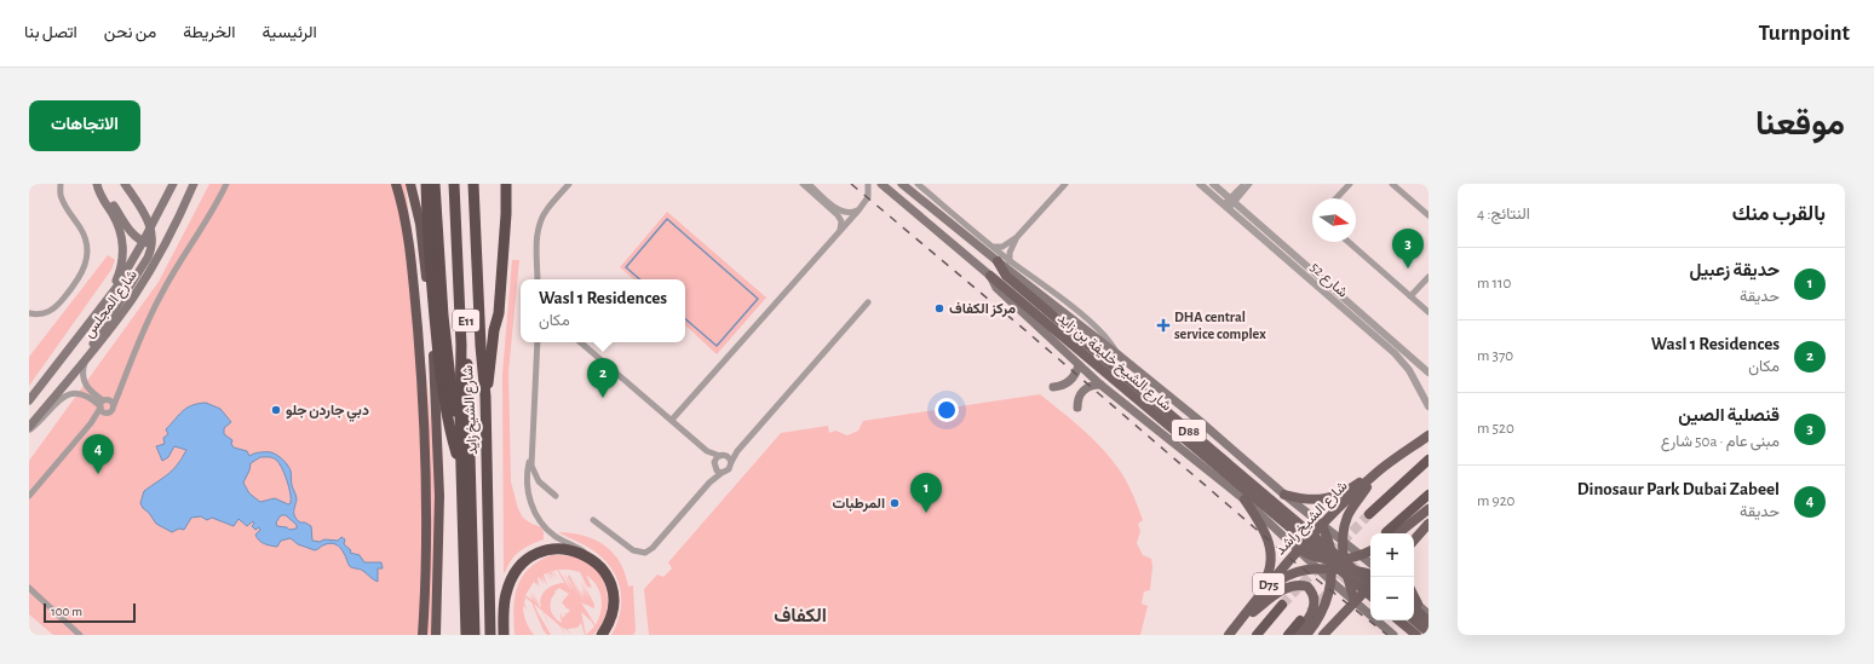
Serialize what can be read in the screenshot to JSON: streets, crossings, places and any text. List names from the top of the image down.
{
  "streets": {
    "highway": ["E11", "شارع الشيخ زايد", "D75"],
    "main road": [
      "شارع المجلس",
      "شارع الشيخ خليفة بن زايد",
      "D88",
      "شارع الشيخ راشد"
    ],
    "street": ["شارع 52"]
  },
  "districts": ["الكفاف"],
  "places": {
    "other": ["مركز الكفاف", "دبي جاردن جلو", "المرطبات"],
    "health": ["DHA central service complex"]
  },
  "scale_bar": "100 m",
  "north": "right",
  "page": {
    "header": "Turnpoint",
    "nav": [
      "الرئيسية",
      "الخريطة",
      "من نحن",
      "اتصل بنا"
    ],
    "title": "موقعنا",
    "buttons": "الاتجاهات",
    "heading": ["بالقرب منك", "النتائج: 4"],
    "pins": [
      "3",
      "2",
      "4",
      "1"
    ],
    "list": [
      {
        "mark": "1",
        "name": "حديقة زعبيل",
        "note": "حديقة",
        "value": "110 m"
      },
      {
        "mark": "2",
        "name": "Wasl 1 Residences",
        "note": "مكان",
        "value": "370 m"
      },
      {
        "mark": "3",
        "name": "قنصلية الصين",
        "note": "مبنى عام · 50a شارع",
        "value": "520 m"
      },
      {
        "mark": "4",
        "name": "Dinosaur Park Dubai Zabeel",
        "note": "حديقة",
        "value": "920 m"
      }
    ],
    "popup": ["Wasl 1 Residences", "مكان"],
    "map_buttons": ["+", "−"],
    "scale": "100 m"
  }
}
